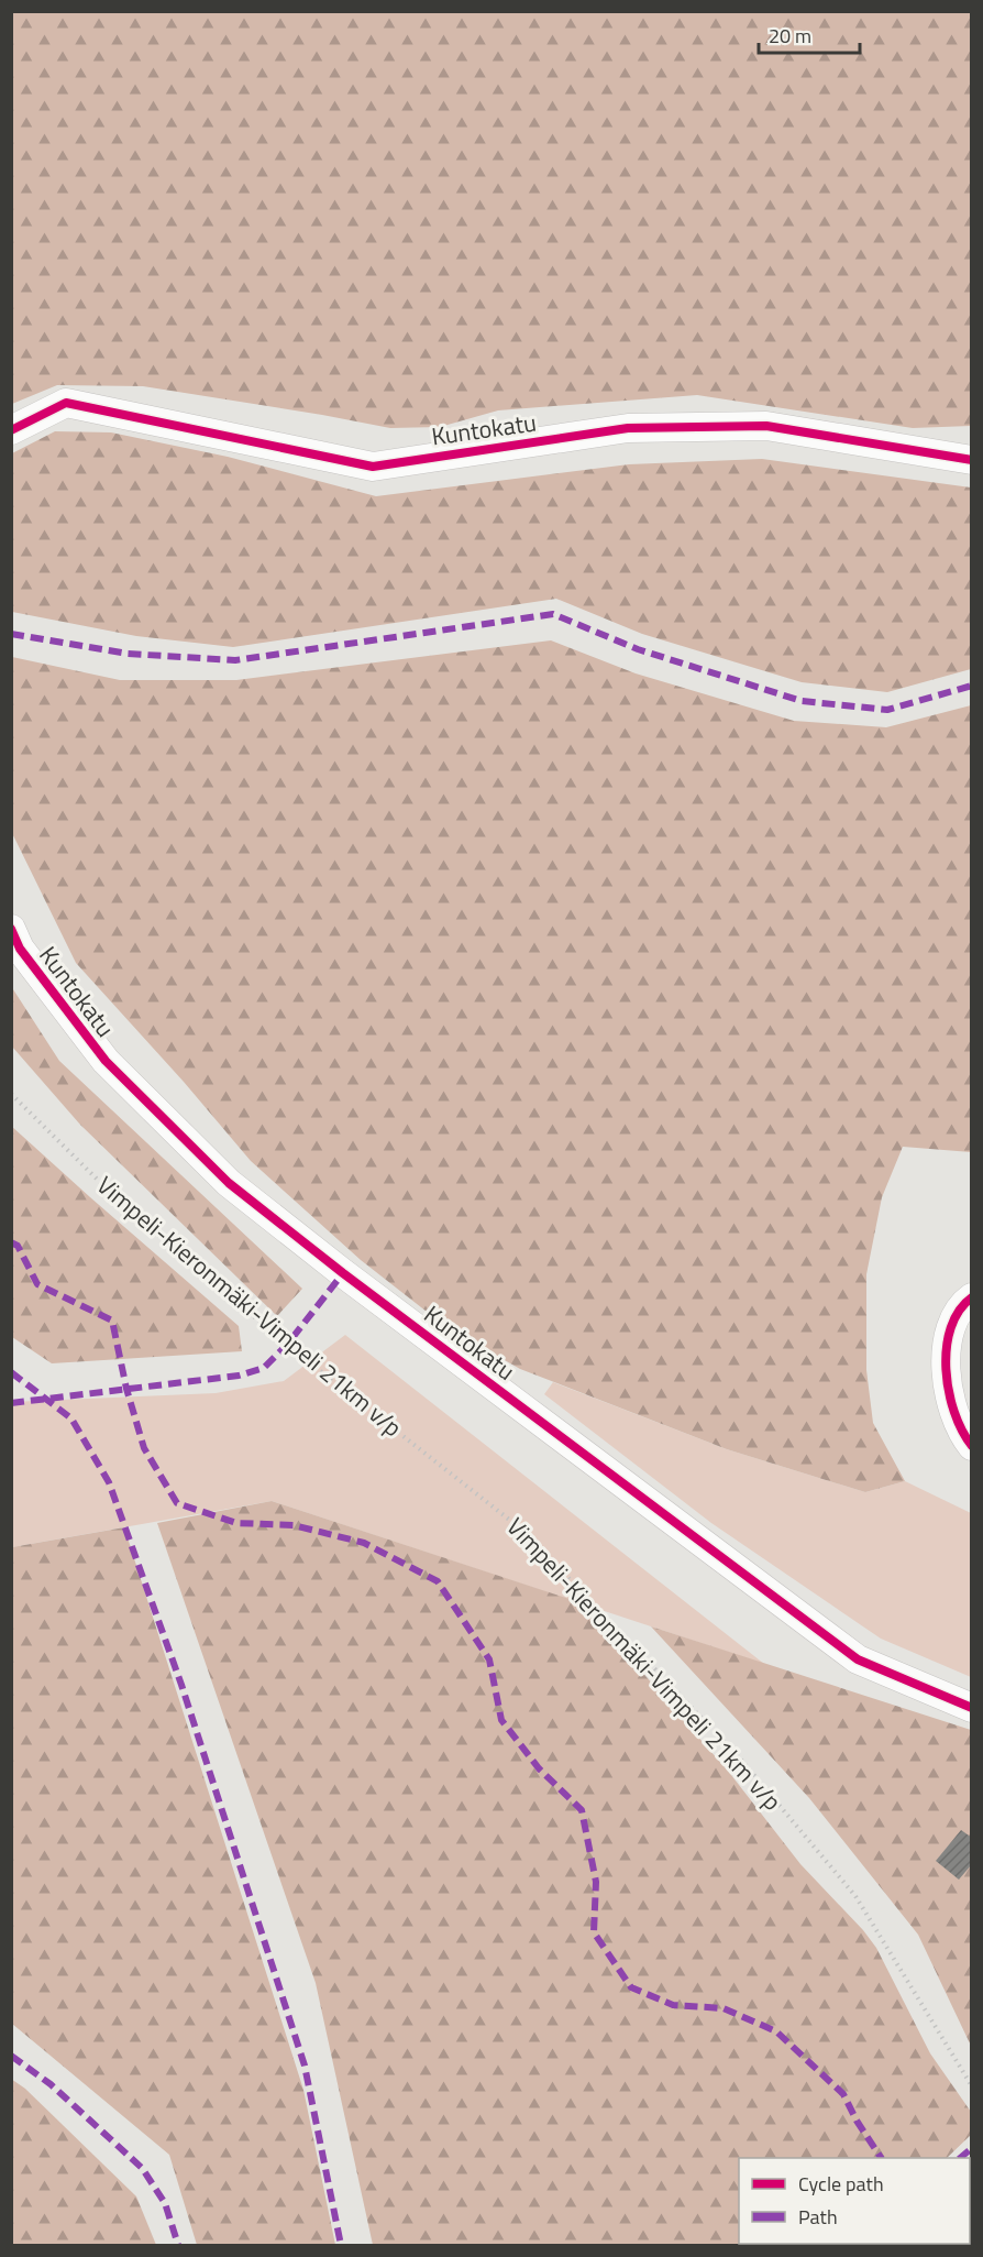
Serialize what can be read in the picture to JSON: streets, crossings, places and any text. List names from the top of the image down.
{
  "streets": {
    "street": ["Kuntokatu"],
    "path": ["Vimpeli-Kieronmäki-Vimpeli 21km v/p"]
  },
  "legend": ["Cycle path", "Path"],
  "scale_bar": "20 m"
}
